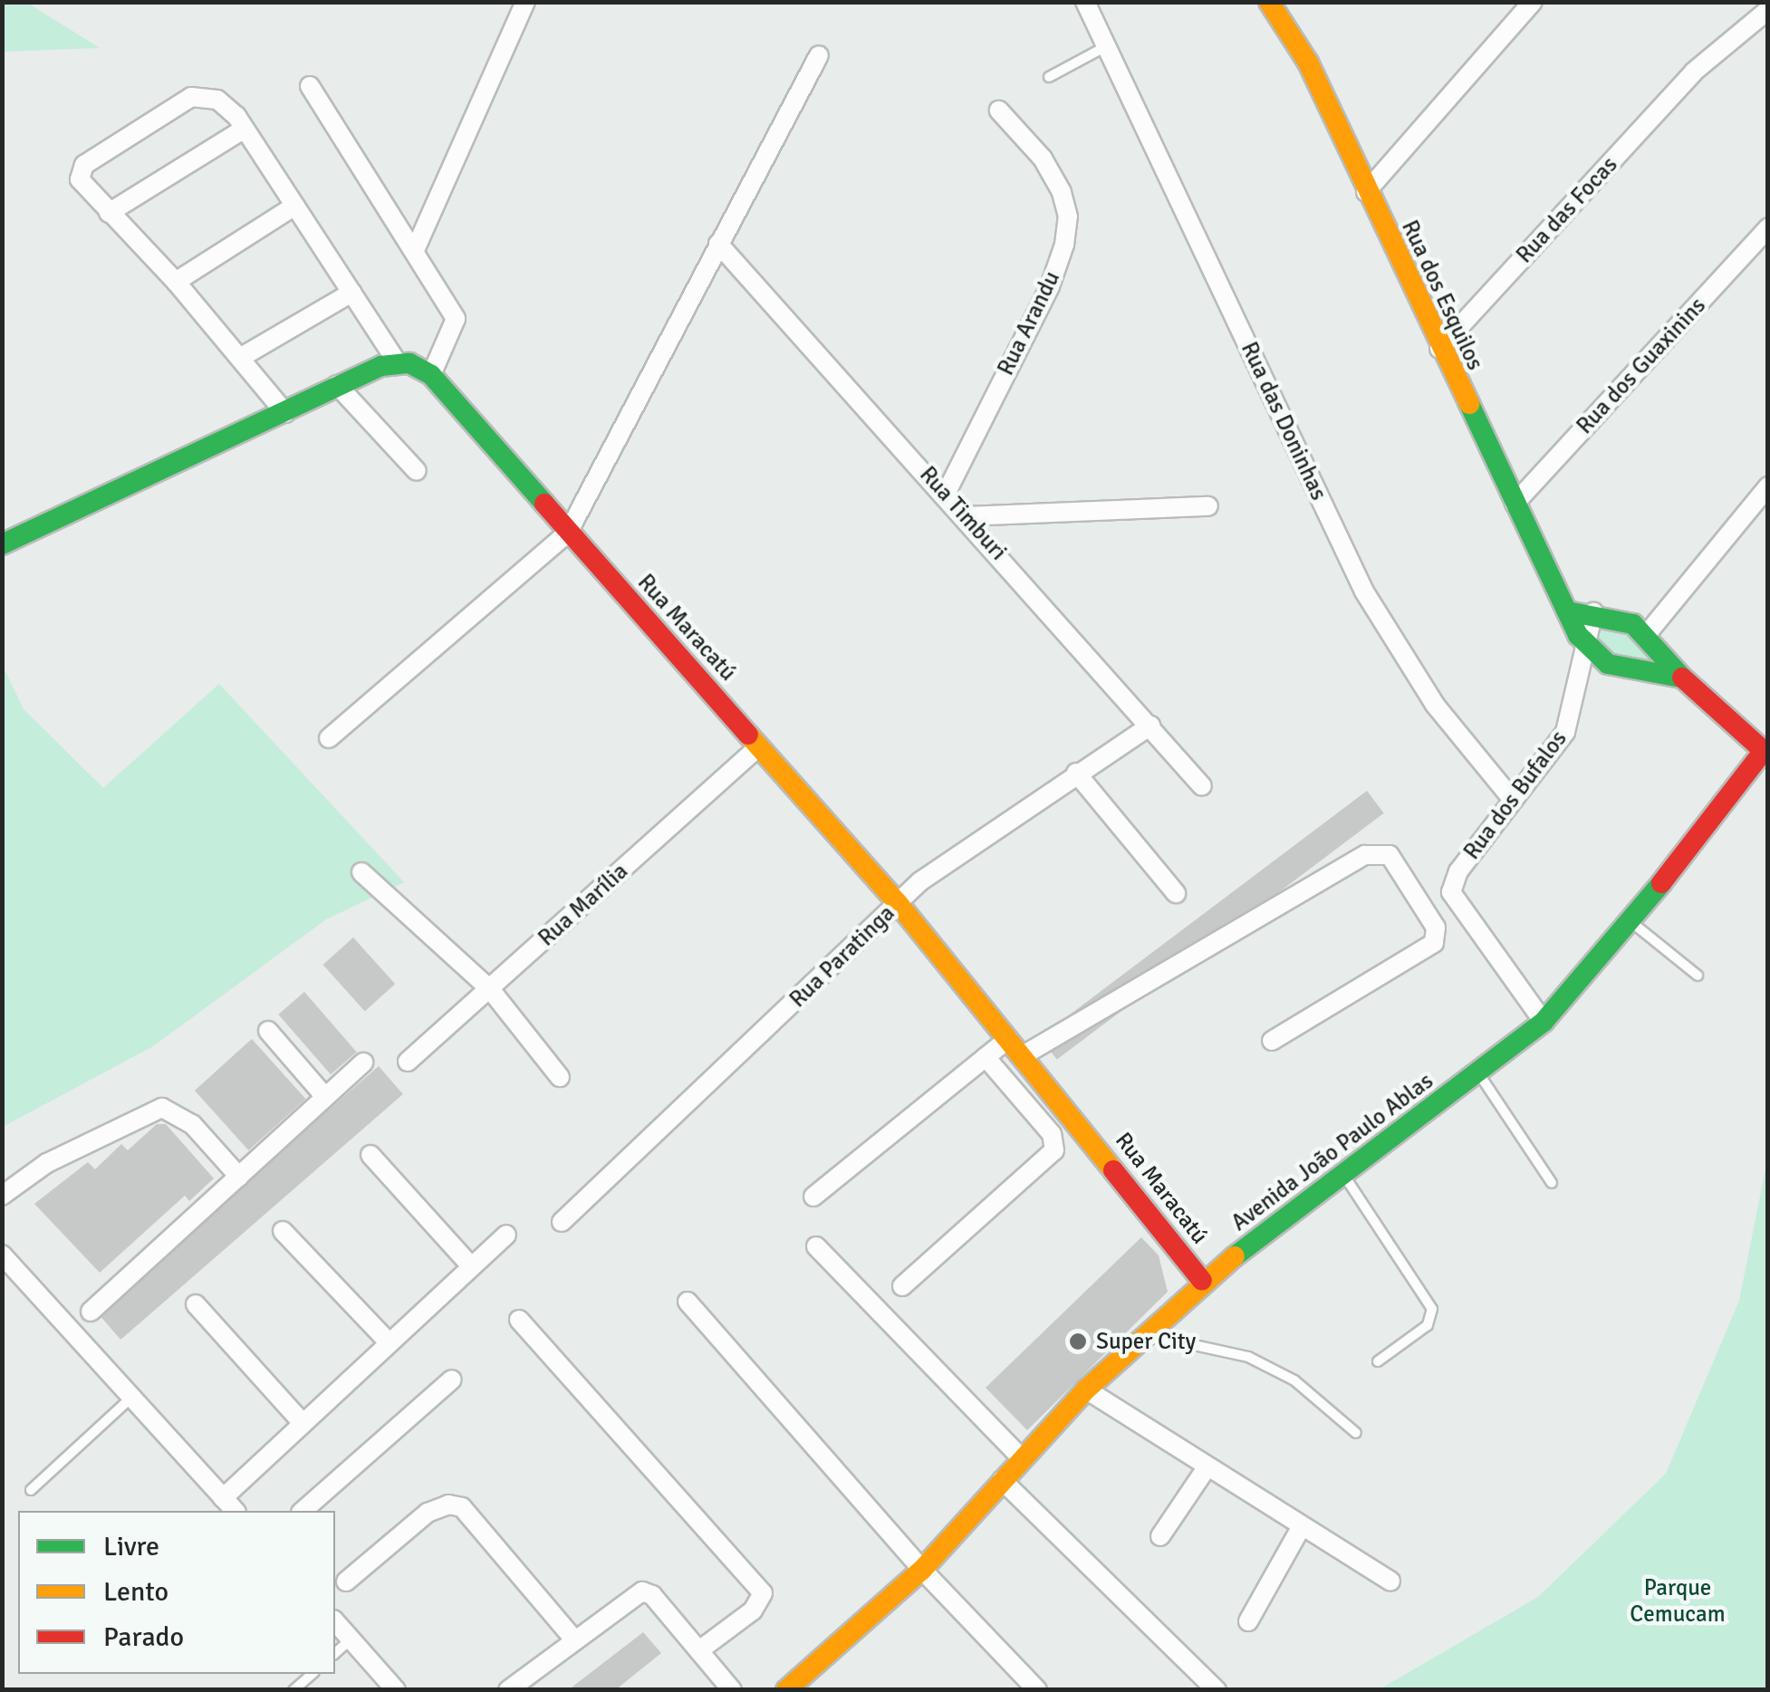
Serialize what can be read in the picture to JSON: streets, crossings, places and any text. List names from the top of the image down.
{
  "streets": {
    "street": [
      "Rua das Focas",
      "Rua dos Esquilos",
      "Rua Arandu",
      "Rua dos Guaxinins",
      "Rua das Doninhas",
      "Rua Timburi",
      "Rua Maracatú",
      "Rua dos Bufalos",
      "Rua Marília",
      "Rua Paratinga",
      "Avenida João Paulo Ablas"
    ]
  },
  "crossings": [
    ["Rua das Focas", "Rua dos Esquilos"],
    ["Rua dos Esquilos", "Rua dos Guaxinins"],
    ["Rua dos Esquilos", "Rua dos Bufalos"],
    ["Rua Arandu", "Rua Timburi"],
    ["Rua das Doninhas", "Rua dos Bufalos"],
    ["Rua Timburi", "Rua Paratinga"],
    ["Rua Maracatú", "Rua Marília"],
    ["Rua Maracatú", "Rua Paratinga"],
    ["Rua Maracatú", "Avenida João Paulo Ablas"],
    ["Rua dos Bufalos", "Avenida João Paulo Ablas"]
  ],
  "parks": ["Parque Cemucam"],
  "places": ["Super City"],
  "legend": ["Livre", "Lento", "Parado"]
}
